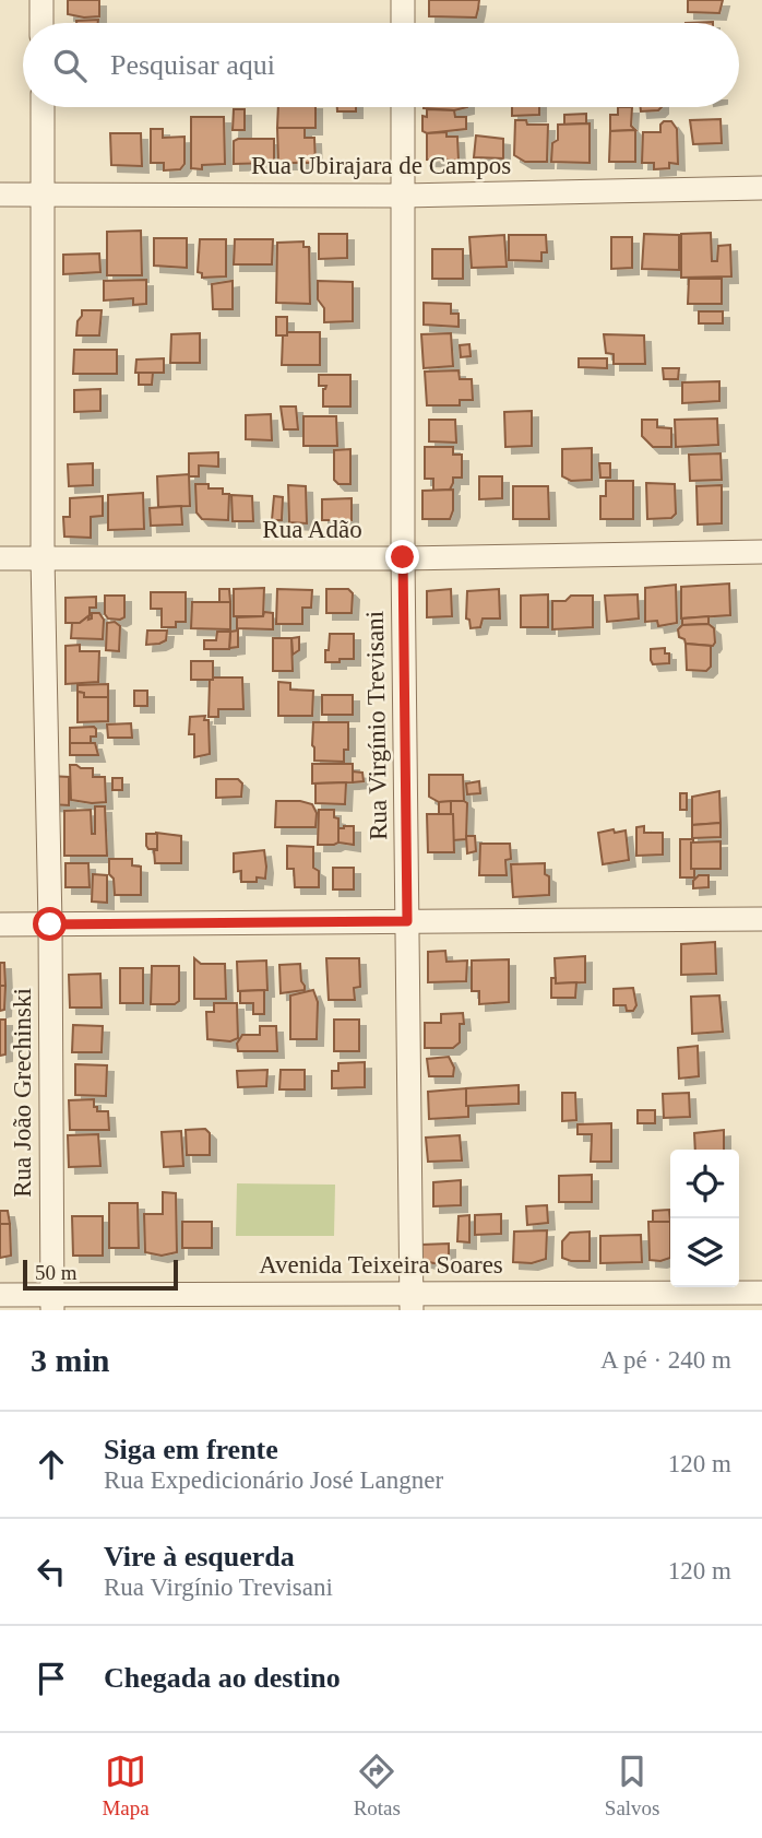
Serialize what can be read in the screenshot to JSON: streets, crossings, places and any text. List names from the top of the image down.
{
  "streets": {
    "street": [
      "Rua Ubirajara de Campos",
      "Rua Adão",
      "Rua Virgínio Trevisani",
      "Rua João Grechinski",
      "Avenida Teixeira Soares"
    ]
  },
  "crossings": [
    ["Rua Ubirajara de Campos", "Rua Virgínio Trevisani"],
    ["Rua Ubirajara de Campos", "Rua João Grechinski"],
    ["Rua Adão", "Rua Virgínio Trevisani"],
    ["Rua Adão", "Rua João Grechinski"],
    ["Rua Virgínio Trevisani", "Avenida Teixeira Soares"],
    ["Rua João Grechinski", "Avenida Teixeira Soares"]
  ],
  "scale_bar": "50 m",
  "page": {
    "search": "Pesquisar aqui",
    "scale": "50 m",
    "heading": ["3 min", "A pé · 240 m"],
    "list": [
      ["Siga em frente", "Rua Expedicionário José Langner", "120 m"],
      ["Vire à esquerda", "Rua Virgínio Trevisani", "120 m"],
      "Chegada ao destino"
    ],
    "nav": ["Mapa", "Rotas", "Salvos"]
  }
}
